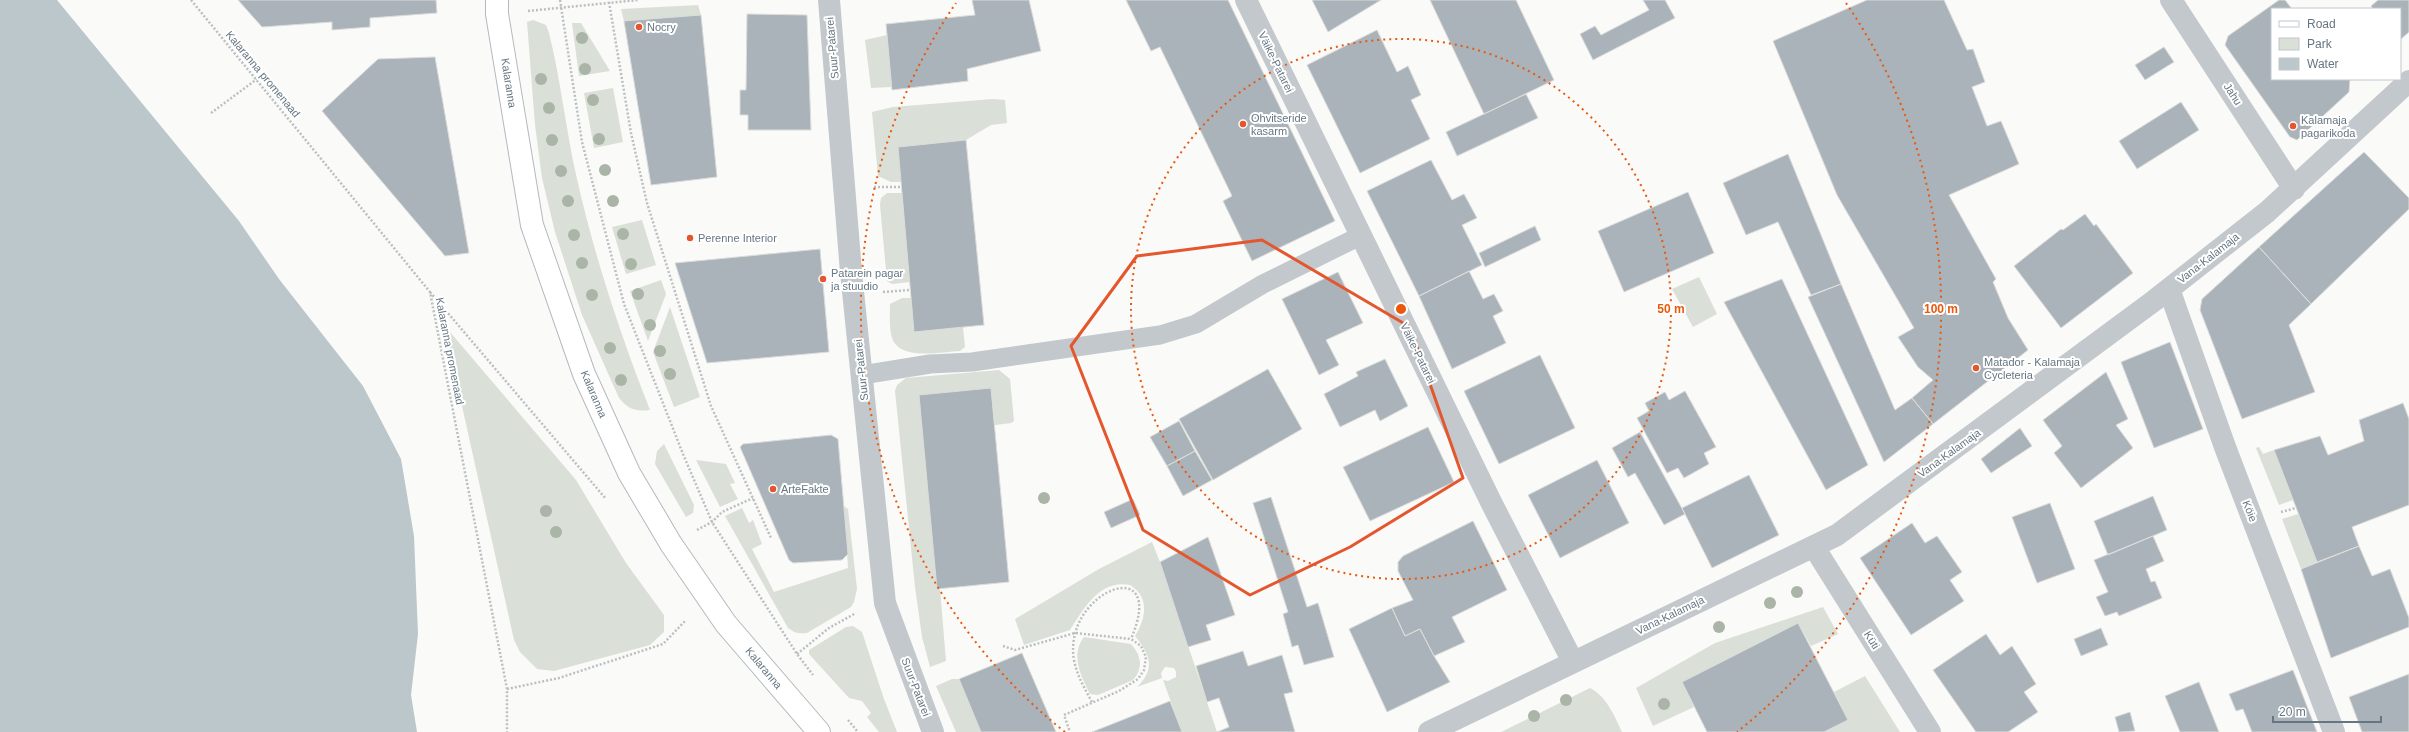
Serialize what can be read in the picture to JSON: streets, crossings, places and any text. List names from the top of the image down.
{
  "streets": {
    "street": [
      "Suur-Patarei",
      "Väike-Patarei",
      "Kalaranna",
      "Jahu",
      "Vana-Kalamaja",
      "Köie",
      "Küti"
    ],
    "path": ["Kalaranna promenaad"]
  },
  "crossings": [
    ["Väike-Patarei", "Vana-Kalamaja"],
    ["Jahu", "Vana-Kalamaja"],
    ["Vana-Kalamaja", "Köie"],
    ["Vana-Kalamaja", "Küti"]
  ],
  "places": [
    "Nocry",
    "Ohvitseride kasarm",
    "Kalamaja pagarikoda",
    "Perenne Interior",
    "Patarein pagar ja stuudio",
    "Matador - Kalamaja Cycleteria",
    "ArteFakte"
  ],
  "legend": ["Road", "Park", "Water"],
  "scale_bar": "20 m",
  "rings": ["50 m", "100 m"]
}
